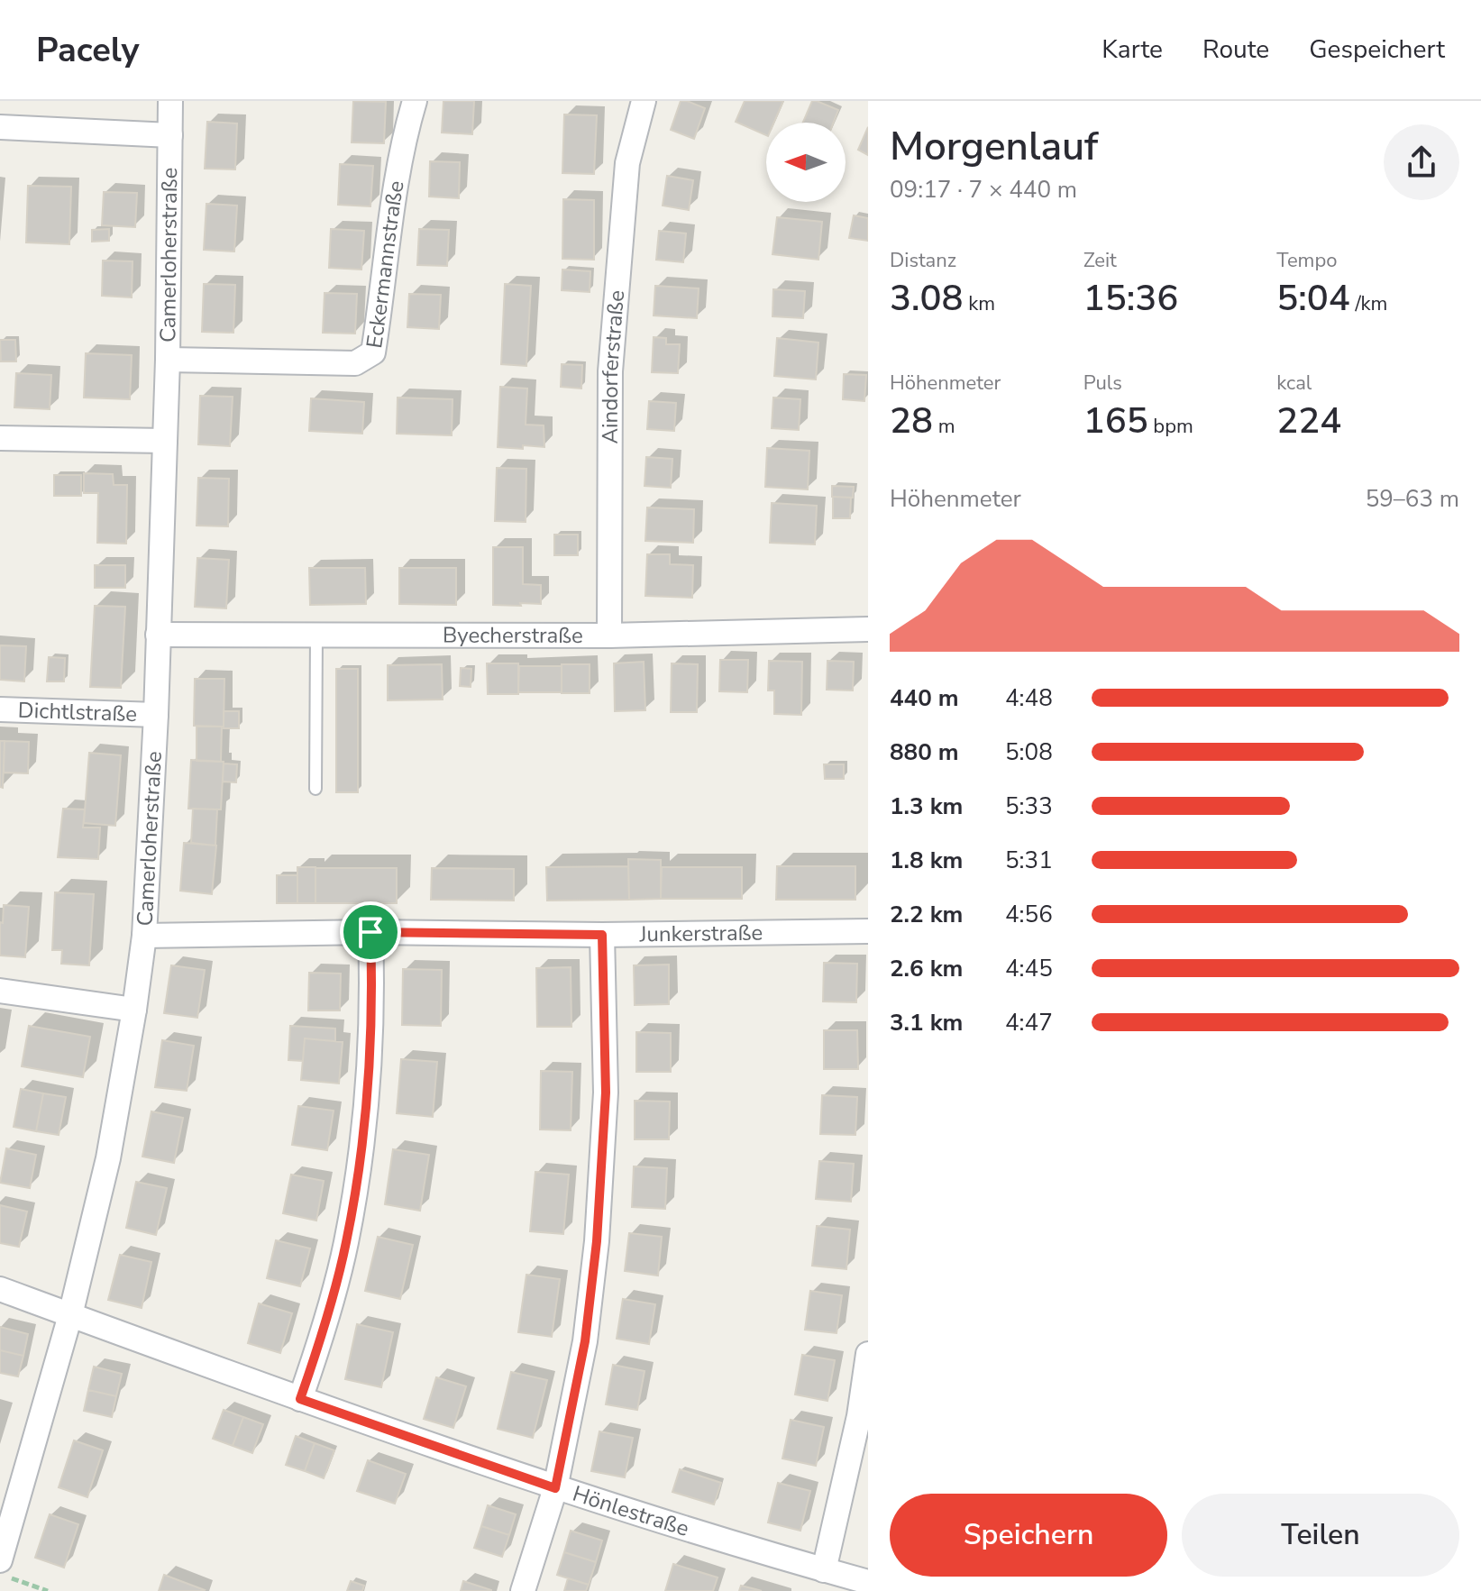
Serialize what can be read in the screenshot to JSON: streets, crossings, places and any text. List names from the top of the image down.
{
  "streets": {
    "street": [
      "Camerloherstraße",
      "Eckermannstraße",
      "Aindorferstraße",
      "Byecherstraße",
      "Dichtlstraße",
      "Junkerstraße",
      "Hönlestraße"
    ]
  },
  "crossings": [
    ["Camerloherstraße", "Eckermannstraße"],
    ["Camerloherstraße", "Byecherstraße"],
    ["Camerloherstraße", "Dichtlstraße"],
    ["Camerloherstraße", "Junkerstraße"],
    ["Camerloherstraße", "Hönlestraße"],
    ["Aindorferstraße", "Byecherstraße"]
  ],
  "north": "left",
  "page": {
    "header": "Pacely",
    "nav": ["Karte", "Route", "Gespeichert"],
    "heading": ["Morgenlauf", "09:17 · 7 × 440 m"],
    "stats": [
      ["Distanz", "3.08 km"],
      ["Zeit", "15:36"],
      ["Tempo", "5:04 /km"],
      ["Höhenmeter", "28 m"],
      ["Puls", "165 bpm"],
      ["kcal", "224"]
    ],
    "chart": ["Höhenmeter", "59–63 m"],
    "list": [
      {
        "name": "440 m",
        "note": "4:48"
      },
      {
        "name": "880 m",
        "note": "5:08"
      },
      {
        "name": "1.3 km",
        "note": "5:33"
      },
      {
        "name": "1.8 km",
        "note": "5:31"
      },
      {
        "name": "2.2 km",
        "note": "4:56"
      },
      {
        "name": "2.6 km",
        "note": "4:45"
      },
      {
        "name": "3.1 km",
        "note": "4:47"
      }
    ],
    "buttons": ["Speichern", "Teilen"]
  }
}
